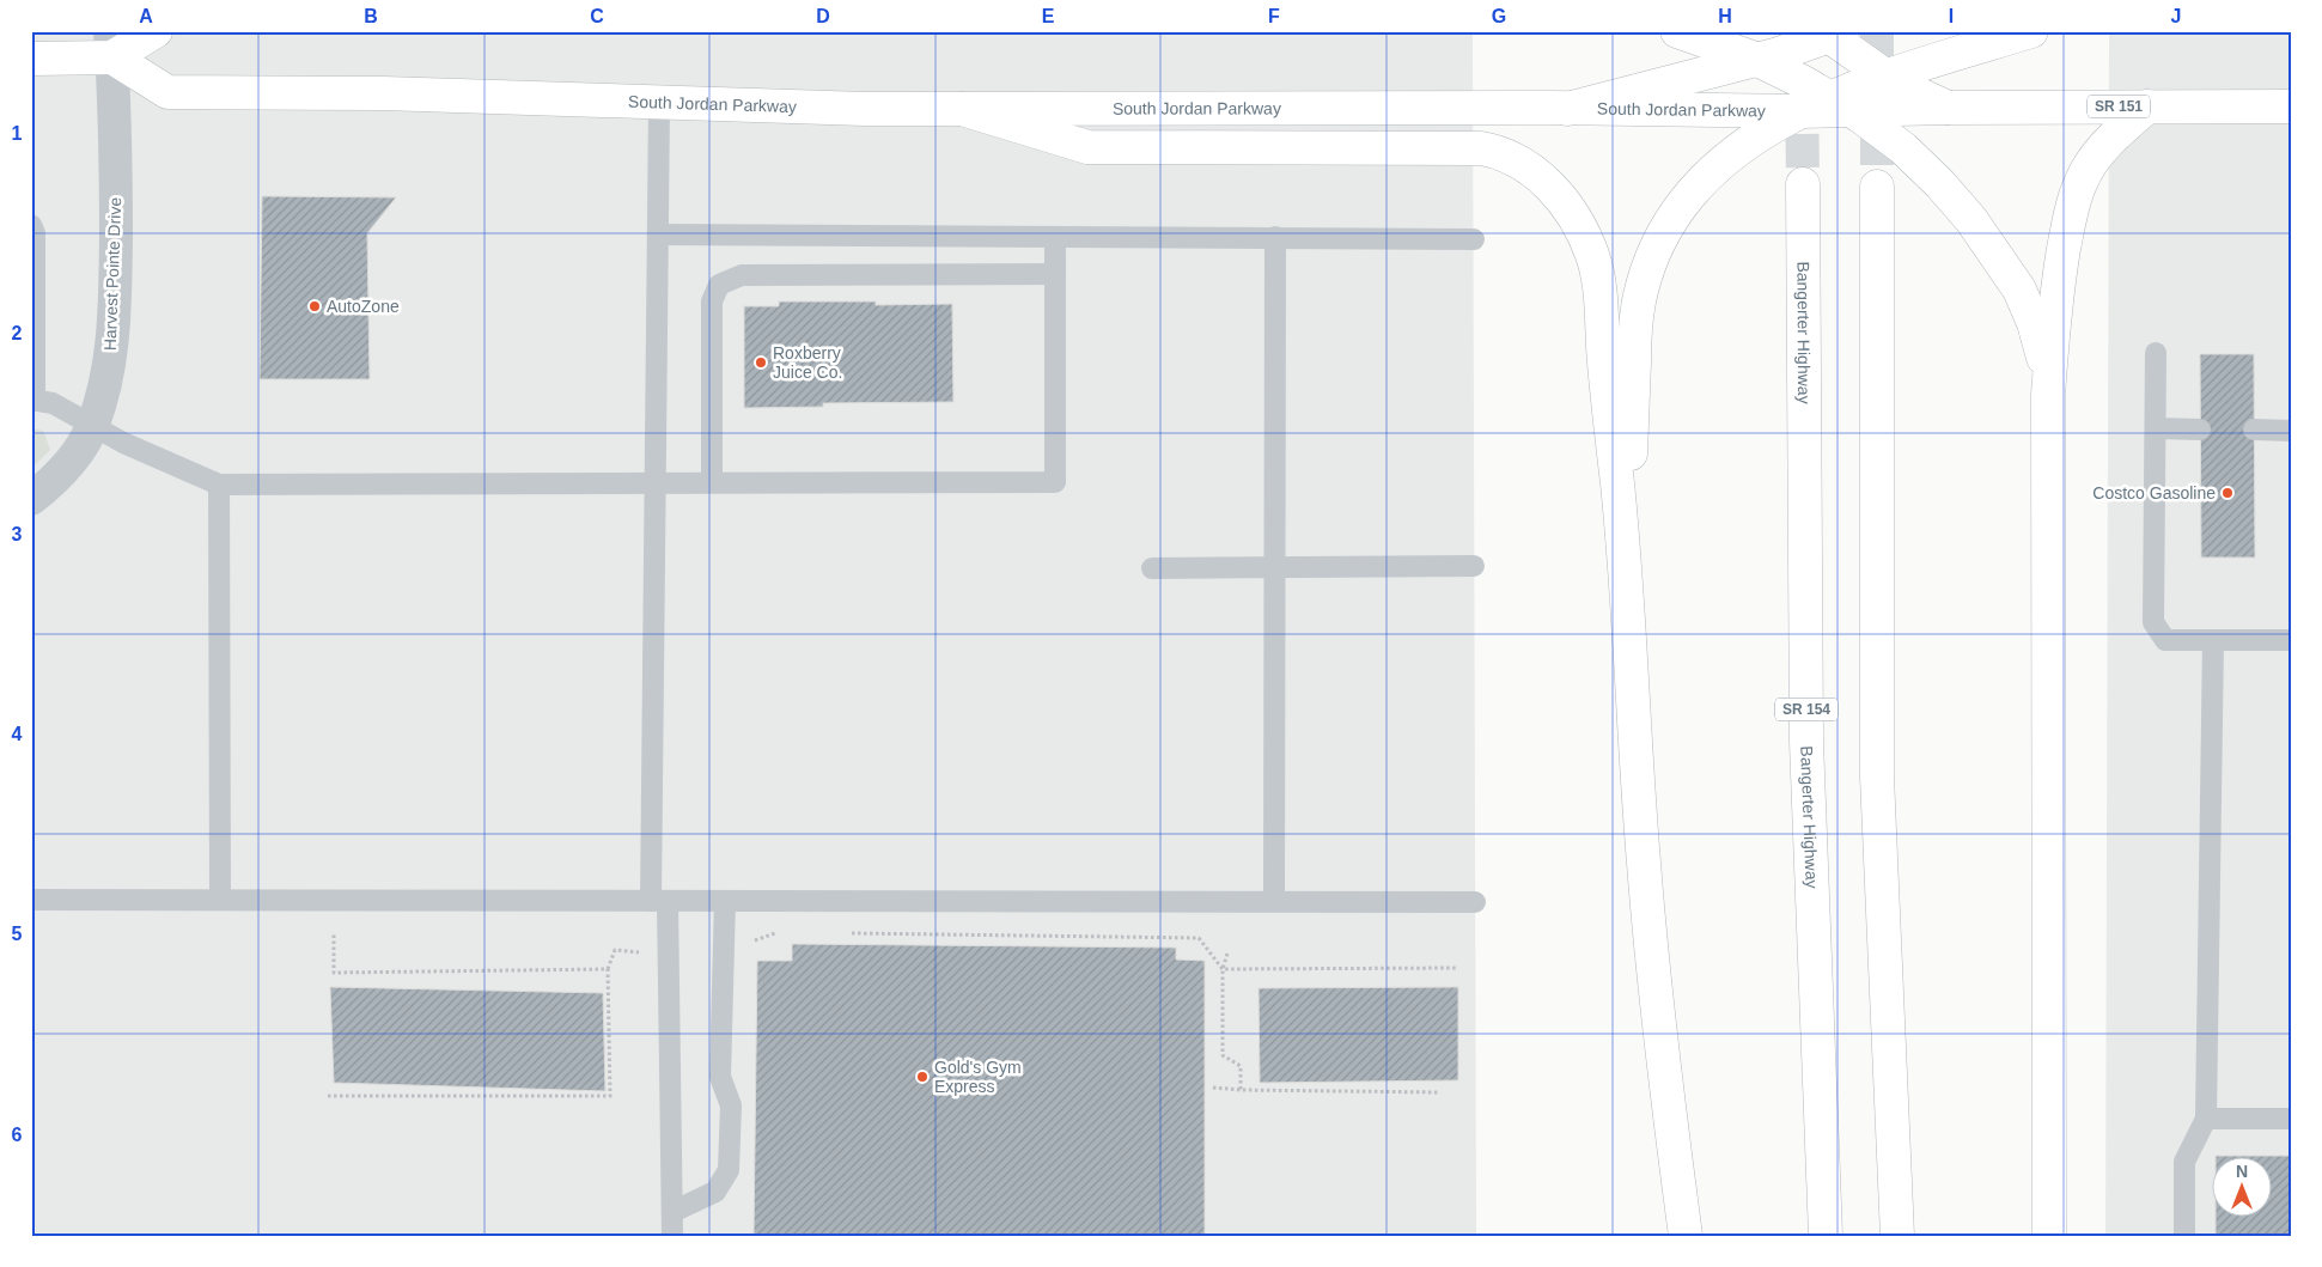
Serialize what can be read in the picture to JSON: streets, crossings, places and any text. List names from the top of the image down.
{
  "streets": {
    "main road": [
      "South Jordan Parkway",
      "SR 151",
      "Bangerter Highway",
      "SR 154"
    ],
    "street": ["Harvest Pointe Drive"]
  },
  "crossings": [
    ["South Jordan Parkway", "Harvest Pointe Drive"]
  ],
  "places": [
    "AutoZone",
    "Roxberry Juice Co.",
    "Costco Gasoline",
    "Gold's Gym Express"
  ],
  "north": "top",
  "grid": {
    "columns": [
      "A",
      "B",
      "C",
      "D",
      "E",
      "F",
      "G",
      "H",
      "I",
      "J"
    ],
    "rows": [
      "1",
      "2",
      "3",
      "4",
      "5",
      "6"
    ]
  }
}
